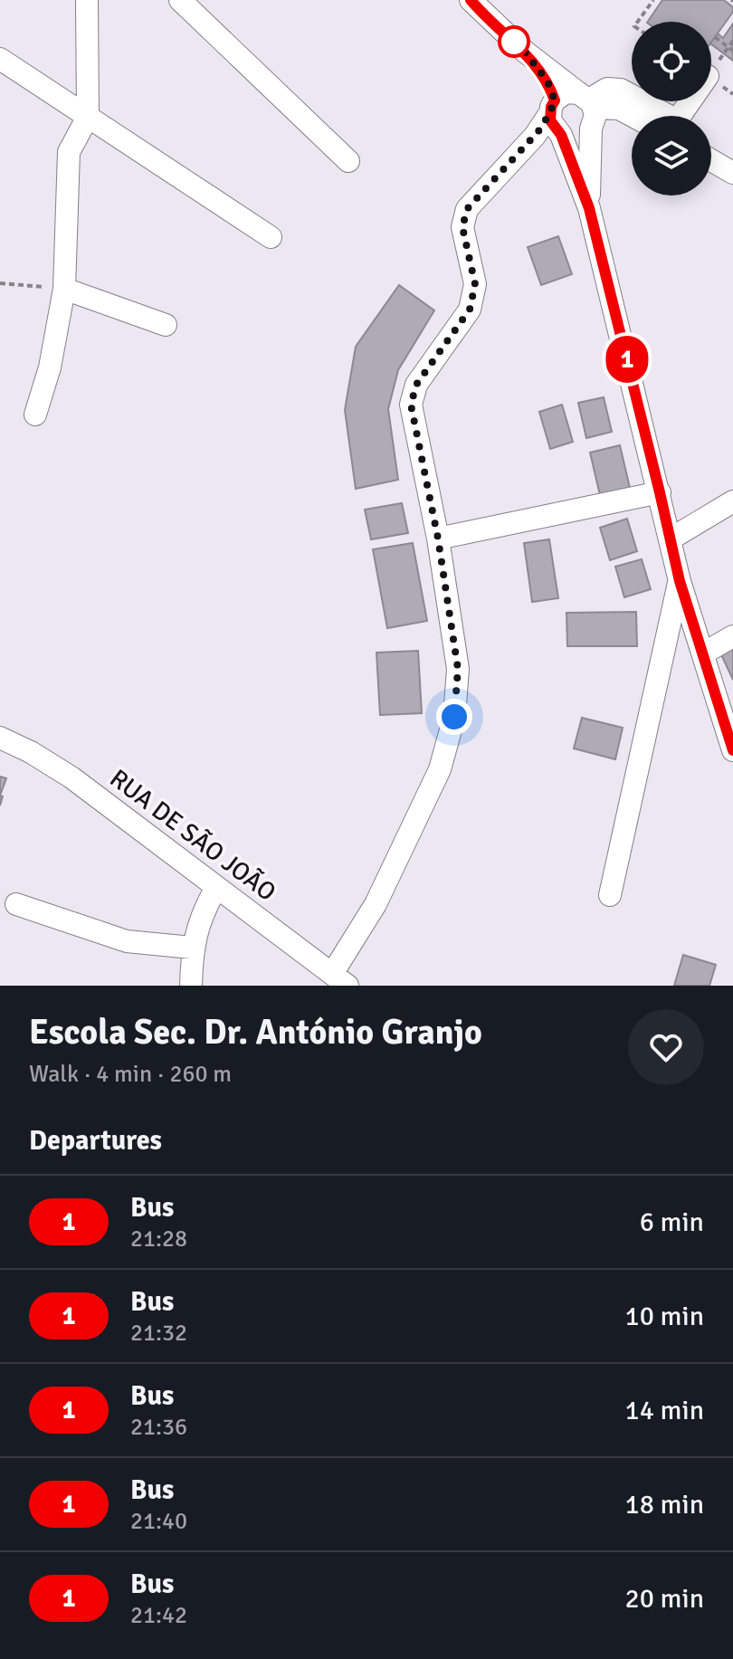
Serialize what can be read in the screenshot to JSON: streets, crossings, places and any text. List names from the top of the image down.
{
  "streets": {
    "street": ["RUA DE SÃO JOÃO"]
  },
  "lines": ["bus line 1"],
  "page": {
    "on_map": "1",
    "heading": [
      ["Escola Sec. Dr. António Granjo", "Walk · 4 min · 260 m"],
      "Departures"
    ],
    "list": [
      {
        "mark": "1",
        "name": "Bus",
        "note": "21:28",
        "value": "6 min"
      },
      {
        "mark": "1",
        "name": "Bus",
        "note": "21:32",
        "value": "10 min"
      },
      {
        "mark": "1",
        "name": "Bus",
        "note": "21:36",
        "value": "14 min"
      },
      {
        "mark": "1",
        "name": "Bus",
        "note": "21:40",
        "value": "18 min"
      },
      {
        "mark": "1",
        "name": "Bus",
        "note": "21:42",
        "value": "20 min"
      }
    ]
  }
}
